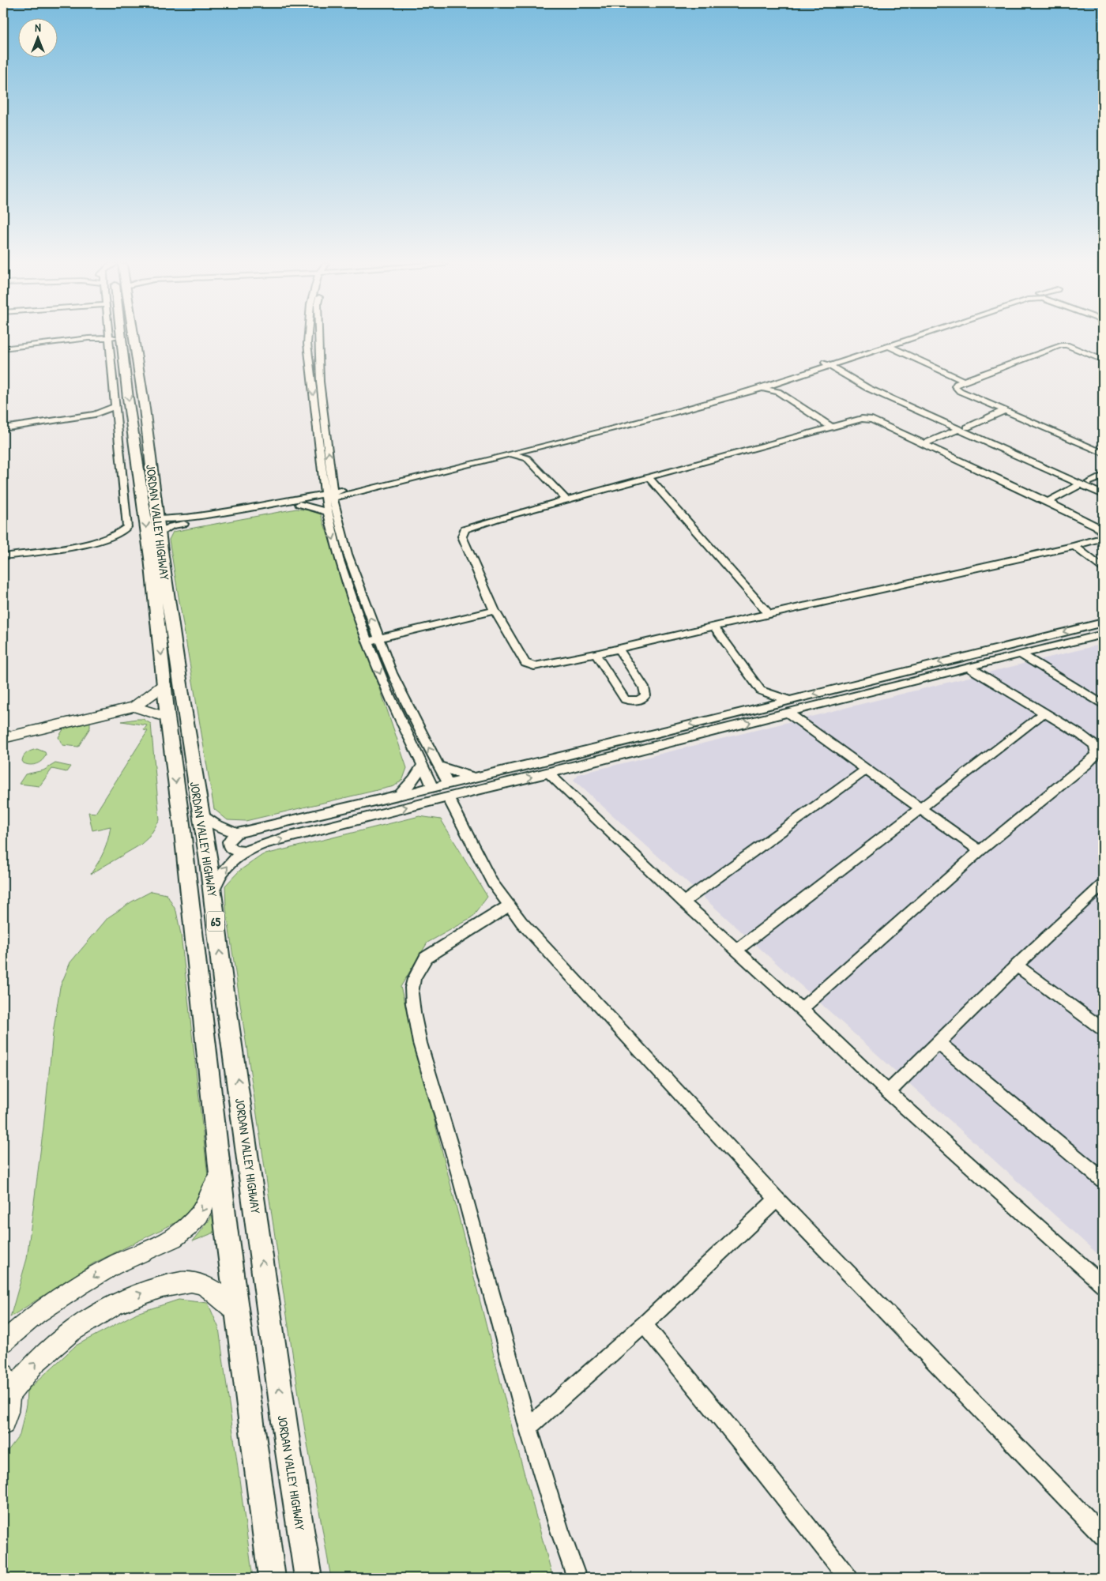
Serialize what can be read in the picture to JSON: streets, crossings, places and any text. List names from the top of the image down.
{
  "streets": {
    "highway": ["JORDAN VALLEY HIGHWAY", "65"]
  },
  "north": "top"
}
